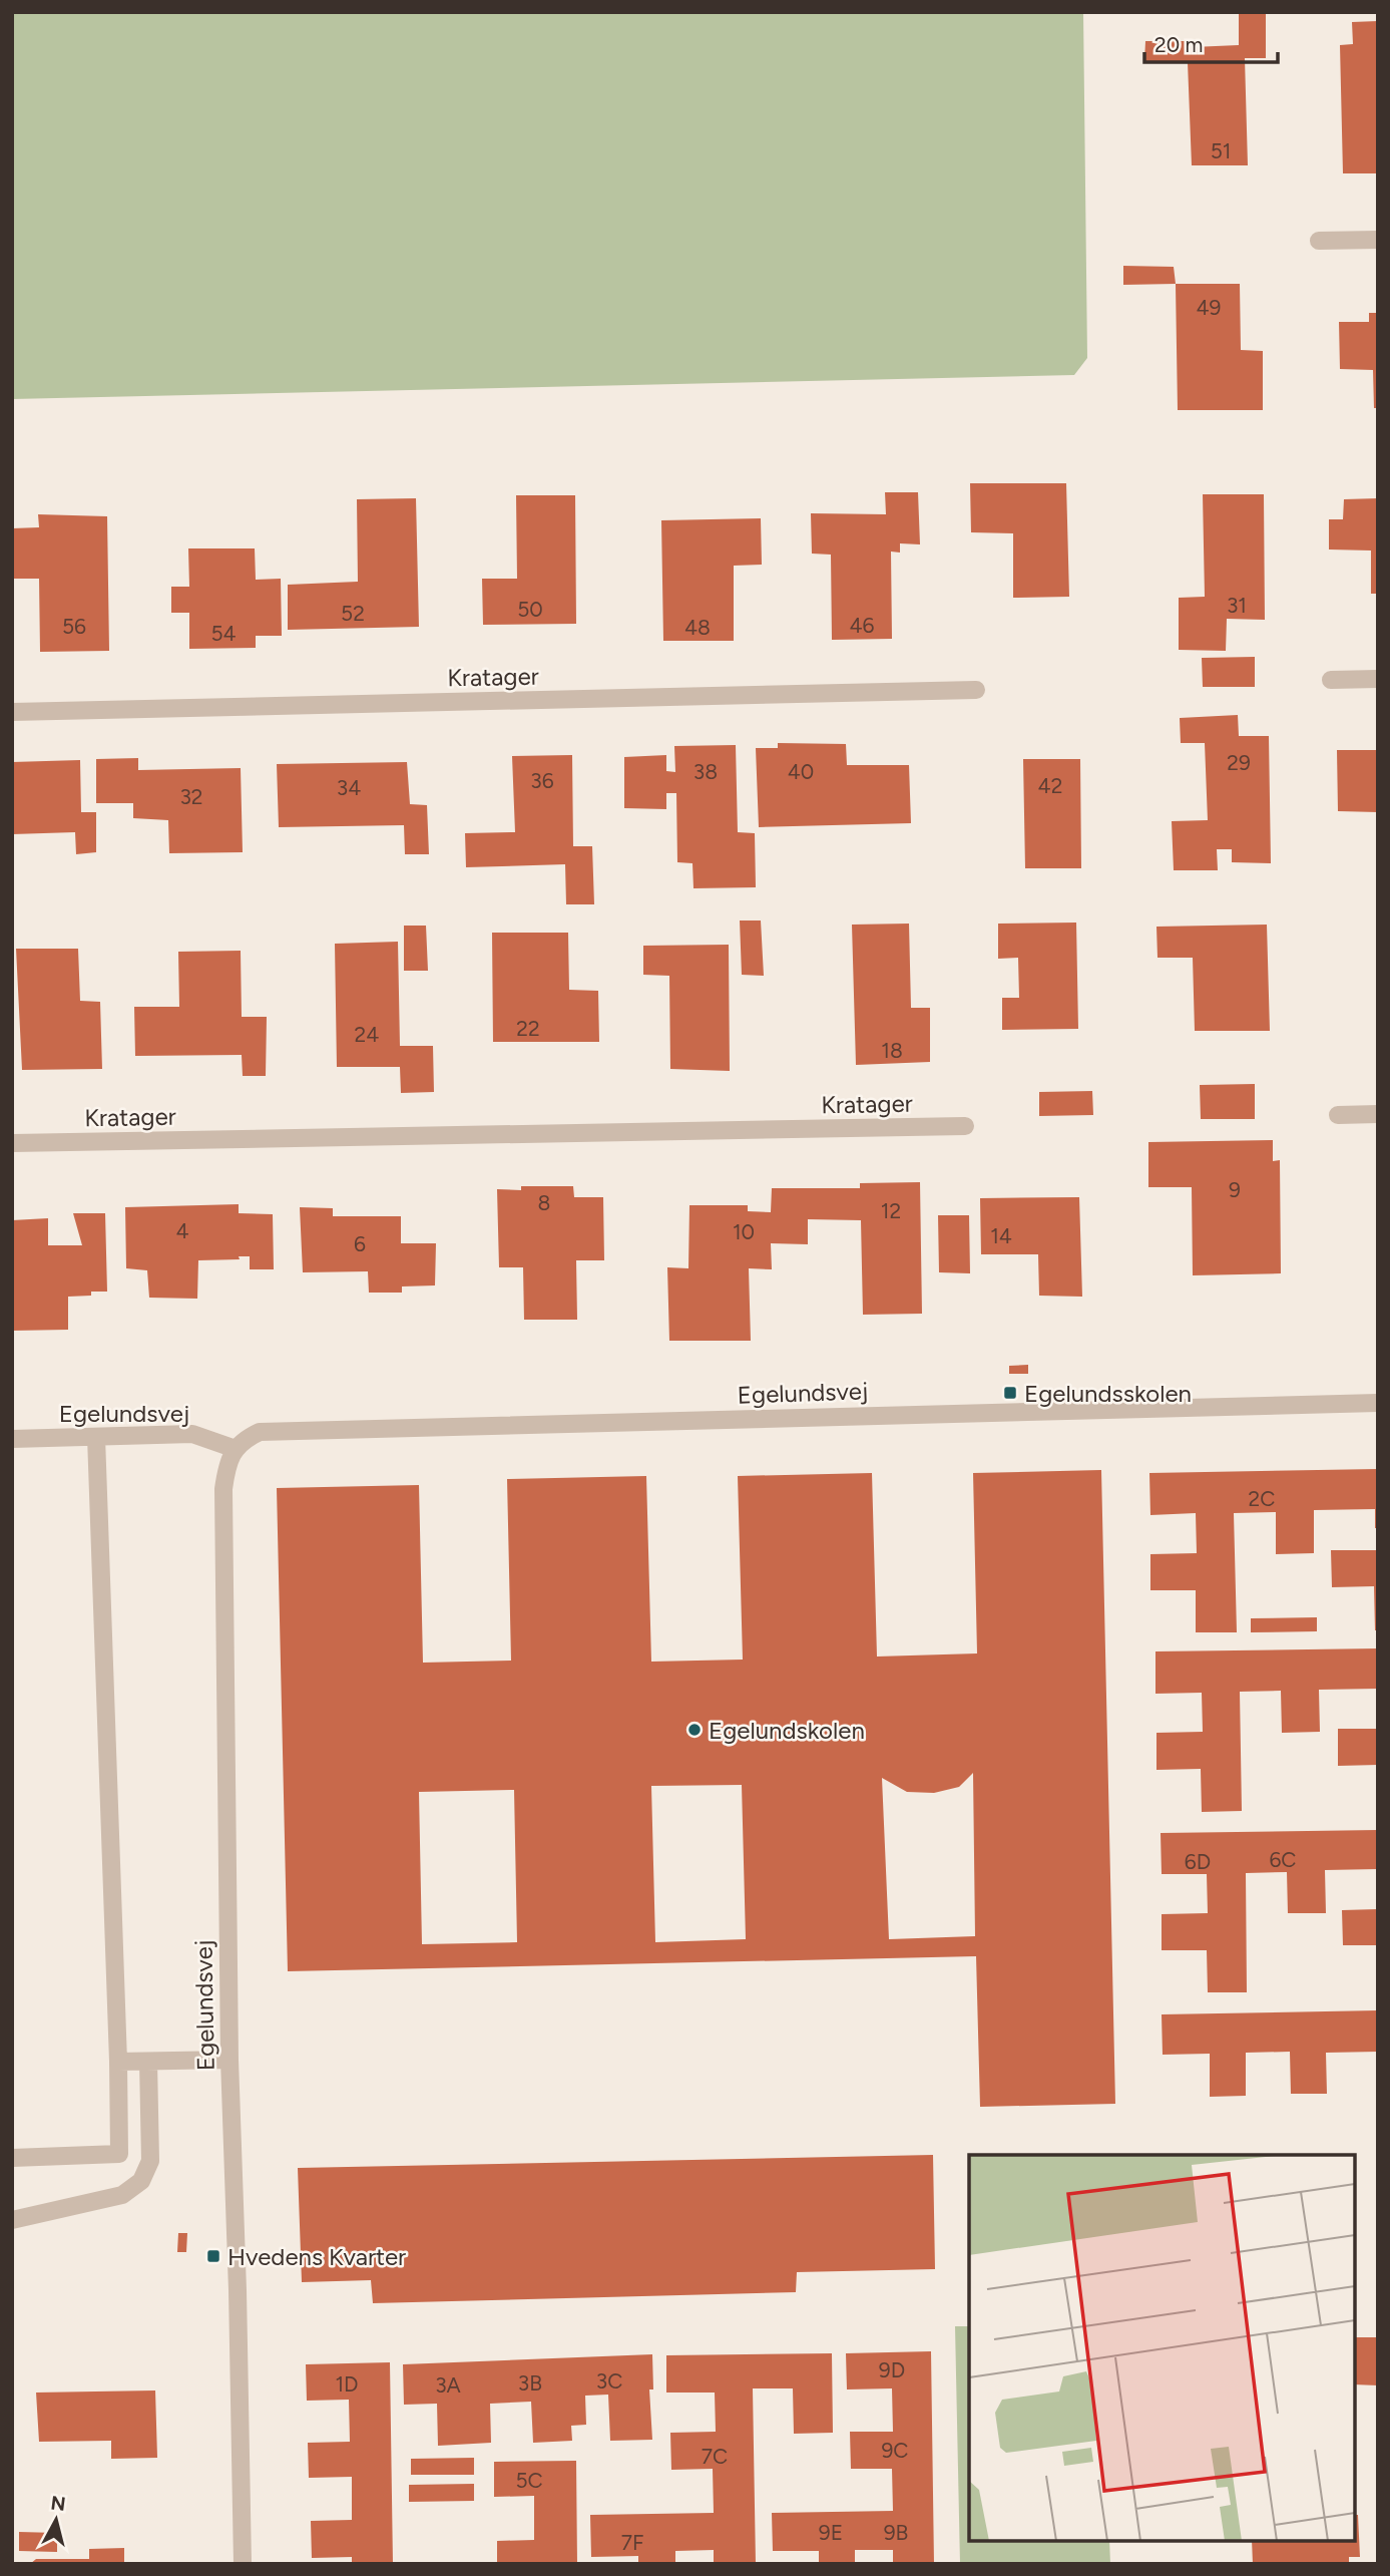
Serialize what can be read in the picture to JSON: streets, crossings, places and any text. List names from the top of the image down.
{
  "streets": {
    "street": ["Kratager", "Egelundsvej"]
  },
  "places": {
    "transit": ["Egelundsskolen", "Hvedens Kvarter"],
    "other": ["Egelundskolen"]
  },
  "house_numbers": [
    "51",
    "49",
    "31",
    "50",
    "52",
    "46",
    "56",
    "48",
    "54",
    "29",
    "38",
    "40",
    "36",
    "42",
    "34",
    "32",
    "22",
    "24",
    "18",
    "9",
    "8",
    "12",
    "4",
    "10",
    "14",
    "6",
    "2C",
    "6C",
    "6D",
    "9D",
    "3C",
    "3B",
    "1D",
    "3A",
    "9C",
    "7C",
    "5C",
    "9E",
    "9B",
    "7F"
  ],
  "scale_bar": "20 m",
  "north": "top"
}
